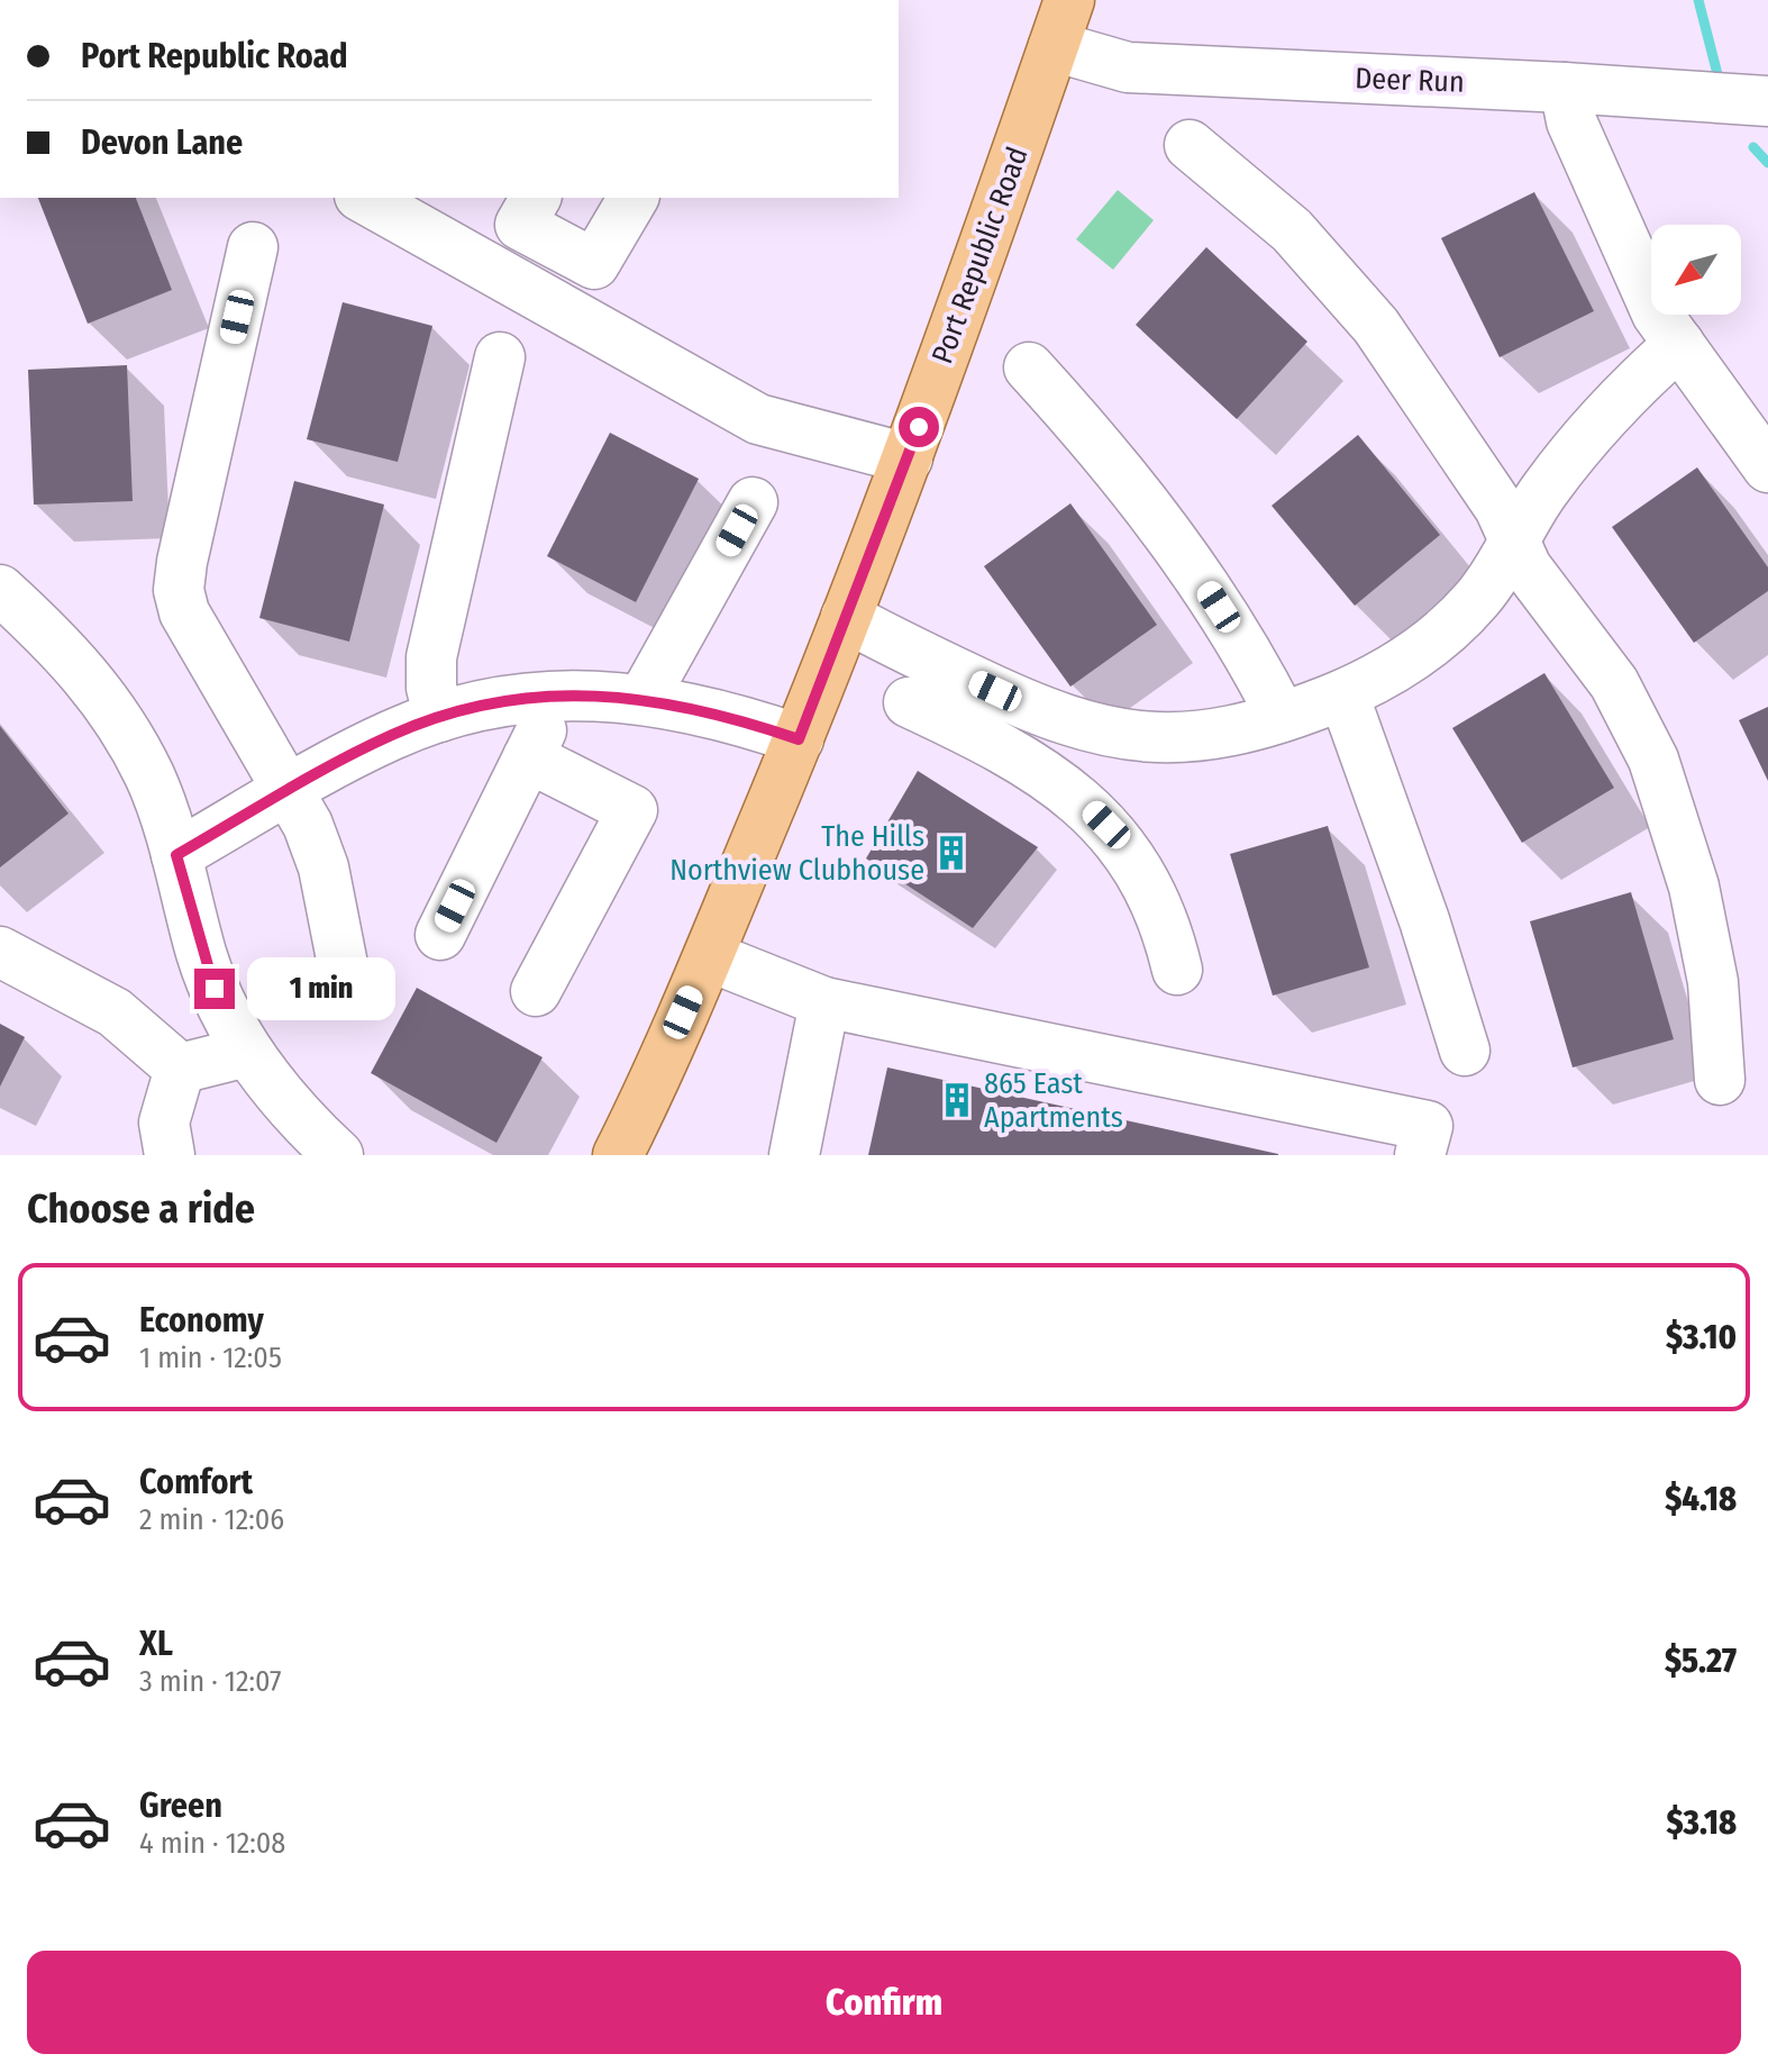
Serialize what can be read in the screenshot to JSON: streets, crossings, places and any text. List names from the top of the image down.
{
  "streets": {
    "main road": ["Port Republic Road"],
    "street": ["Deer Run"]
  },
  "crossings": [
    ["Deer Run", "Port Republic Road"]
  ],
  "places": {
    "building": ["The Hills Northview Clubhouse", "865 East Apartments"]
  },
  "north": "bottom left",
  "page": {
    "banner": ["Port Republic Road", "Devon Lane"],
    "bubble": "1 min",
    "heading": "Choose a ride",
    "list": [
      {
        "name": "Economy",
        "note": "1 min · 12:05",
        "value": "$3.10"
      },
      {
        "name": "Comfort",
        "note": "2 min · 12:06",
        "value": "$4.18"
      },
      {
        "name": "XL",
        "note": "3 min · 12:07",
        "value": "$5.27"
      },
      {
        "name": "Green",
        "note": "4 min · 12:08",
        "value": "$3.18"
      }
    ],
    "buttons": "Confirm"
  }
}
